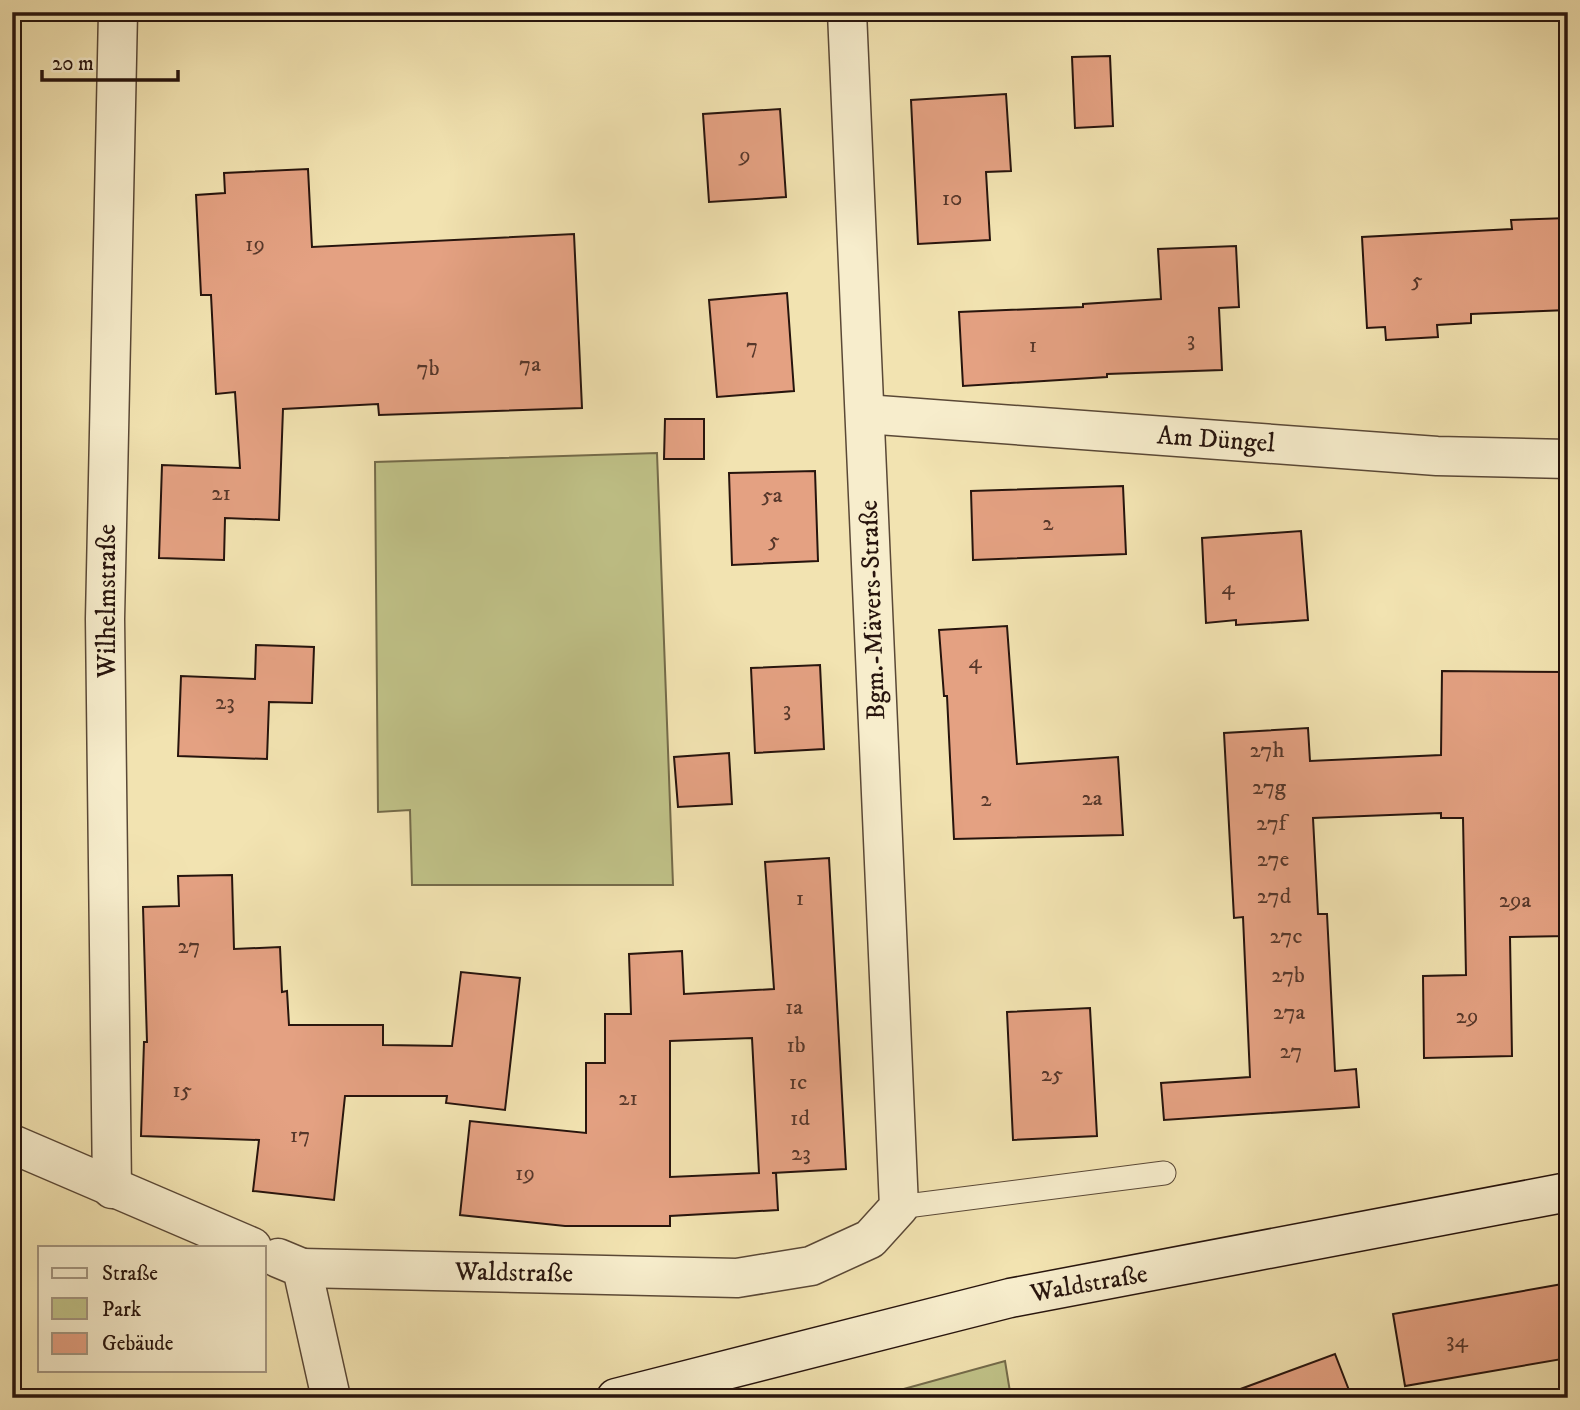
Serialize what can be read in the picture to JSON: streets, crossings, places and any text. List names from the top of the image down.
{
  "streets": {
    "street": [
      "Am Düngel",
      "Wilhelmstraße",
      "Bgm.-Mävers-Straße",
      "Waldstraße"
    ]
  },
  "crossings": [
    ["Am Düngel", "Bgm.-Mävers-Straße"],
    ["Bgm.-Mävers-Straße", "Waldstraße"]
  ],
  "house_numbers": [
    "9",
    "10",
    "19",
    "5",
    "3",
    "1",
    "7",
    "7a",
    "7b",
    "21",
    "5a",
    "2",
    "5",
    "4",
    "4",
    "23",
    "3",
    "27h",
    "27g",
    "2a",
    "2",
    "27f",
    "27e",
    "27d",
    "1",
    "29a",
    "27c",
    "27",
    "27b",
    "1a",
    "27a",
    "29",
    "1b",
    "27",
    "25",
    "1c",
    "15",
    "21",
    "1d",
    "17",
    "23",
    "19",
    "34"
  ],
  "legend": ["Straße", "Park", "Gebäude"],
  "scale_bar": "20 m"
}
